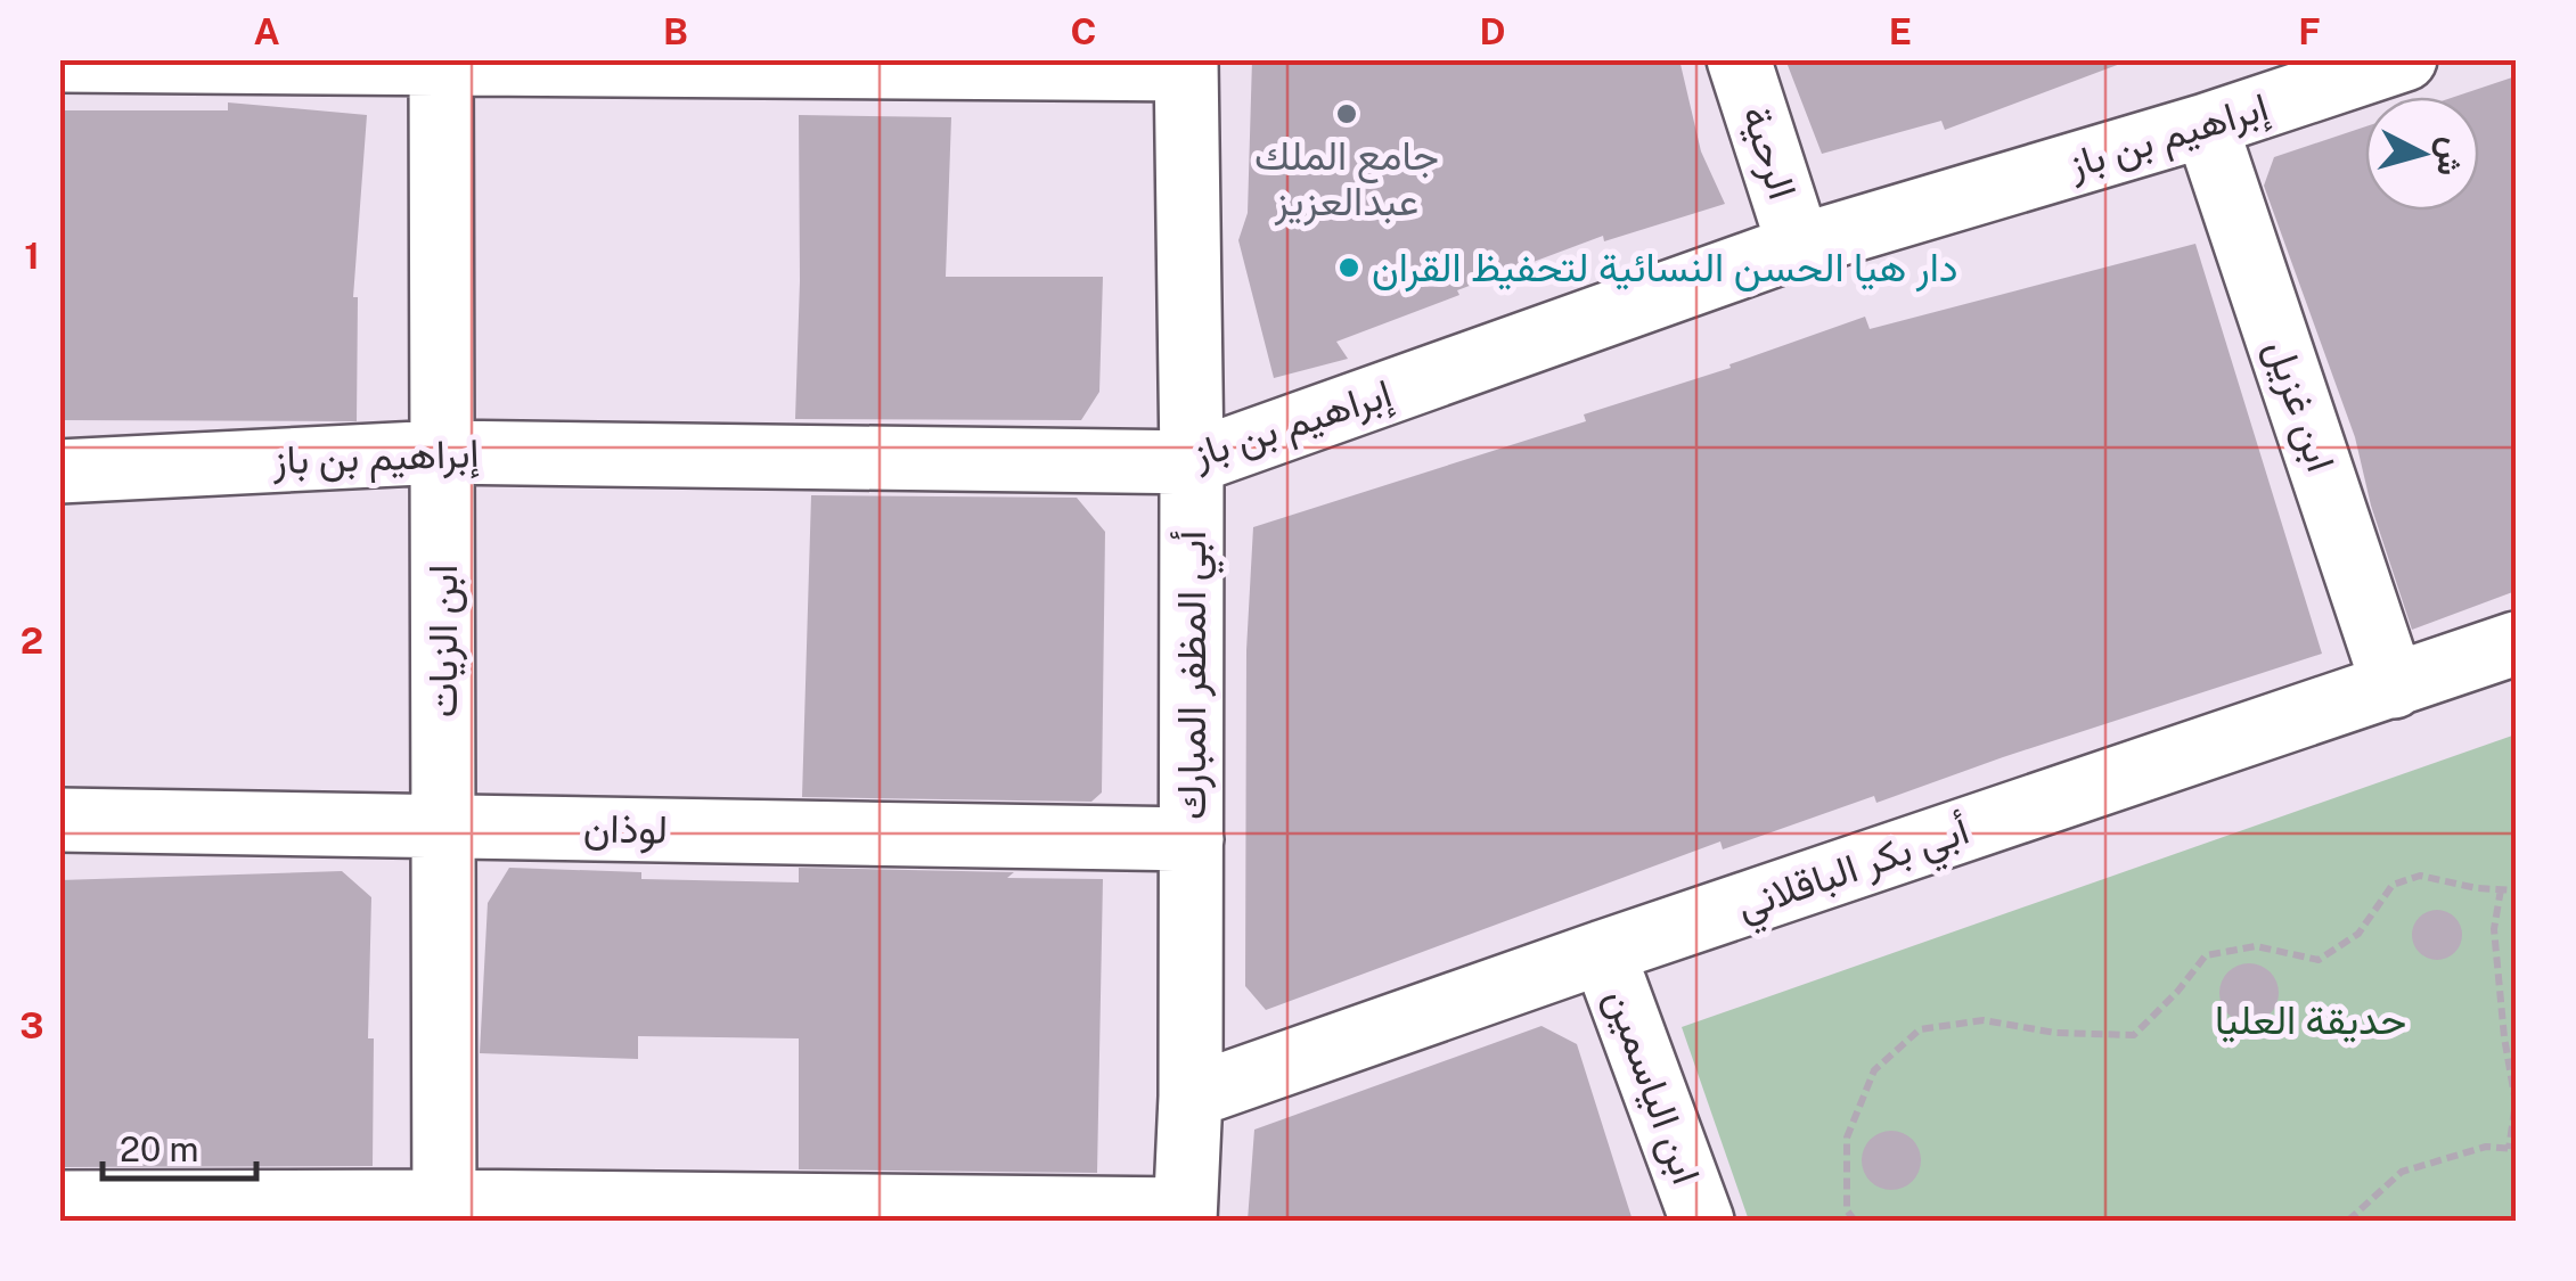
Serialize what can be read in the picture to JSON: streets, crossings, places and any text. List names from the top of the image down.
{
  "streets": {
    "street": [
      "إبراهيم بن باز",
      "الرحية",
      "ابن غزيل",
      "ابن الزيات",
      "أبي المظفر المبارك",
      "لوذان",
      "أبي بكر الباقلاني",
      "ابن الياسمين"
    ]
  },
  "crossings": [
    ["إبراهيم بن باز", "الرحية"],
    ["إبراهيم بن باز", "ابن غزيل"],
    ["إبراهيم بن باز", "ابن الزيات"],
    ["إبراهيم بن باز", "أبي المظفر المبارك"],
    ["ابن غزيل", "أبي بكر الباقلاني"],
    ["ابن الزيات", "لوذان"],
    ["أبي المظفر المبارك", "لوذان"],
    ["أبي المظفر المبارك", "أبي بكر الباقلاني"],
    ["أبي بكر الباقلاني", "ابن الياسمين"]
  ],
  "parks": ["حديقة العليا"],
  "places": ["جامع الملك عبدالعزيز", "دار هيا الحسن النسائية لتحفيظ القران"],
  "scale_bar": "20 m",
  "north": "right",
  "grid": {
    "columns": [
      "A",
      "B",
      "C",
      "D",
      "E",
      "F"
    ],
    "rows": ["1", "2", "3"]
  }
}
